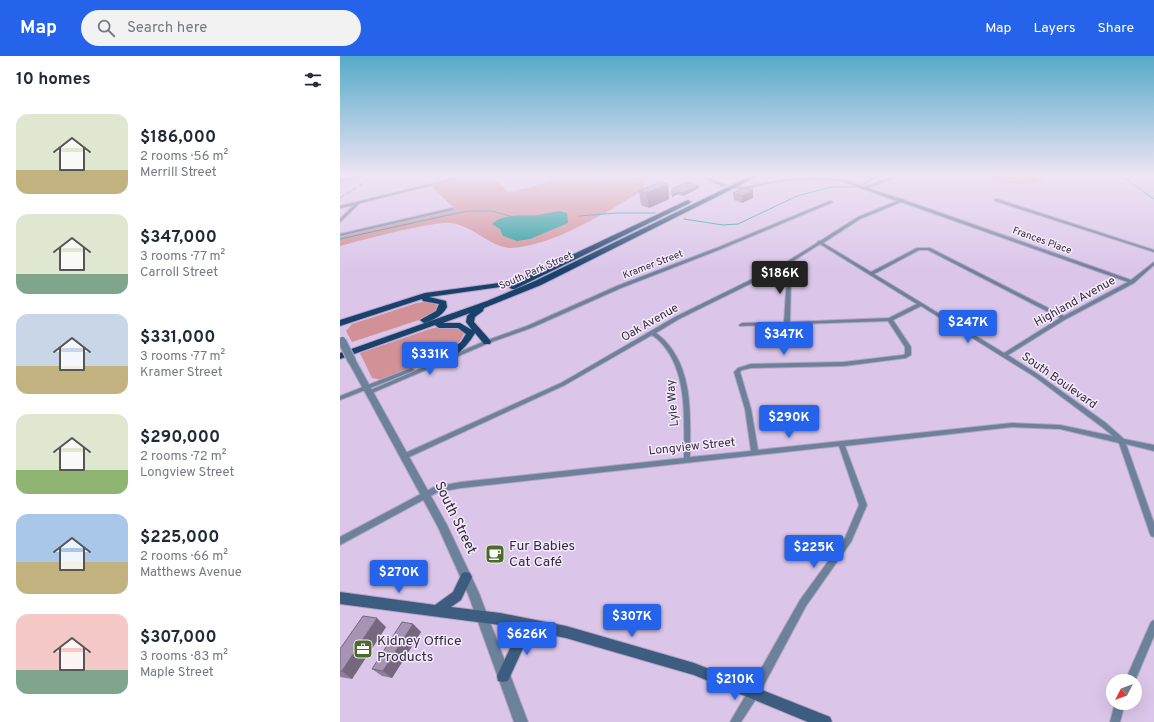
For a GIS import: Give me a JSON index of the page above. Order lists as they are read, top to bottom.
{
  "streets": {
    "main road": ["South Park Street"],
    "street": [
      "Frances Place",
      "Kramer Street",
      "Highland Avenue",
      "Oak Avenue",
      "South Boulevard",
      "Lyle Way",
      "Longview Street",
      "South Street"
    ]
  },
  "crossings": [
    ["Frances Place", "Highland Avenue"],
    ["Kramer Street", "South Street"],
    ["South Park Street", "South Street"],
    ["Highland Avenue", "South Boulevard"],
    ["Oak Avenue", "South Boulevard"],
    ["Oak Avenue", "Lyle Way"],
    ["Oak Avenue", "South Street"],
    ["South Boulevard", "Longview Street"],
    ["Lyle Way", "Longview Street"],
    ["Longview Street", "South Street"]
  ],
  "places": {
    "cafe": ["Fur Babies Cat Café"],
    "office": ["Kidney Office Products"]
  },
  "north": "bottom left",
  "page": {
    "header": "Map",
    "search": "Search here",
    "nav": ["Map", "Layers", "Share"],
    "heading": "10 homes",
    "list": [
      {
        "name": "$186,000",
        "note": "2 rooms · 56 m² · Merrill Street"
      },
      {
        "name": "$347,000",
        "note": "3 rooms · 77 m² · Carroll Street"
      },
      {
        "name": "$331,000",
        "note": "3 rooms · 77 m² · Kramer Street"
      },
      {
        "name": "$290,000",
        "note": "2 rooms · 72 m² · Longview Street"
      },
      {
        "name": "$225,000",
        "note": "2 rooms · 66 m² · Matthews Avenue"
      },
      {
        "name": "$307,000",
        "note": "3 rooms · 83 m² · Maple Street"
      }
    ],
    "price": [
      "$186K",
      "$247K",
      "$347K",
      "$331K",
      "$290K",
      "$225K",
      "$270K",
      "$307K",
      "$626K",
      "$210K"
    ]
  }
}
